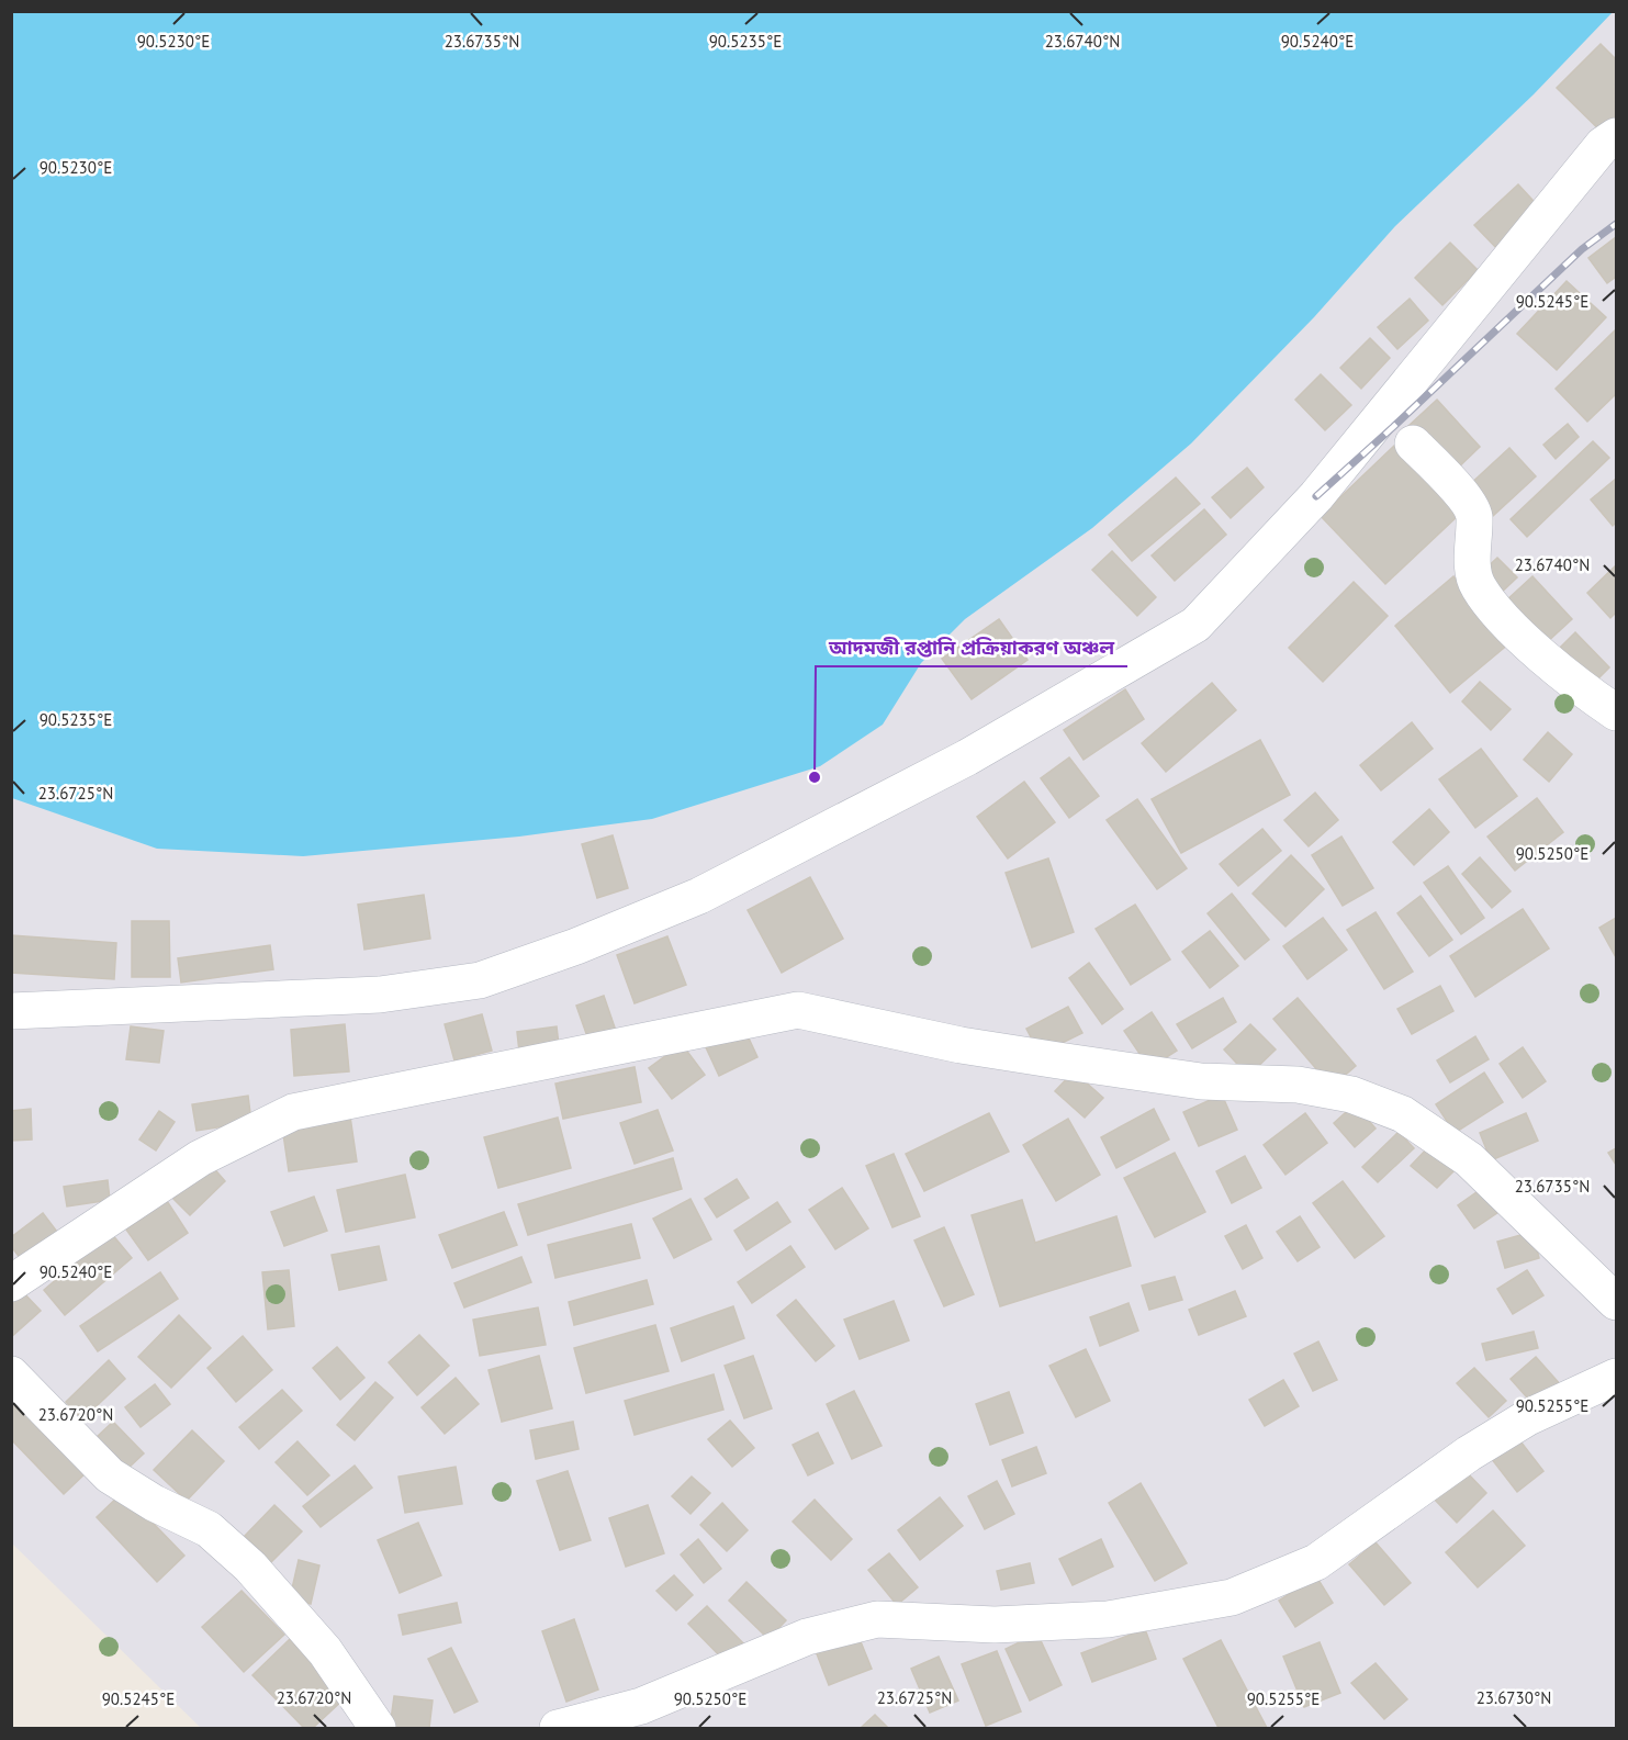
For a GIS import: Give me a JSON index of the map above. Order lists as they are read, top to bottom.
{
  "places": ["আদমজী রপ্তানি প্রক্রিয়াকরণ অঞ্চল"],
  "coordinates": [
    "90.5230°E",
    "90.5235°E",
    "90.5240°E",
    "23.6735°N",
    "23.6740°N",
    "90.5245°E",
    "23.6725°N",
    "90.5250°E",
    "90.5255°E",
    "23.6720°N",
    "23.6730°N"
  ]
}
